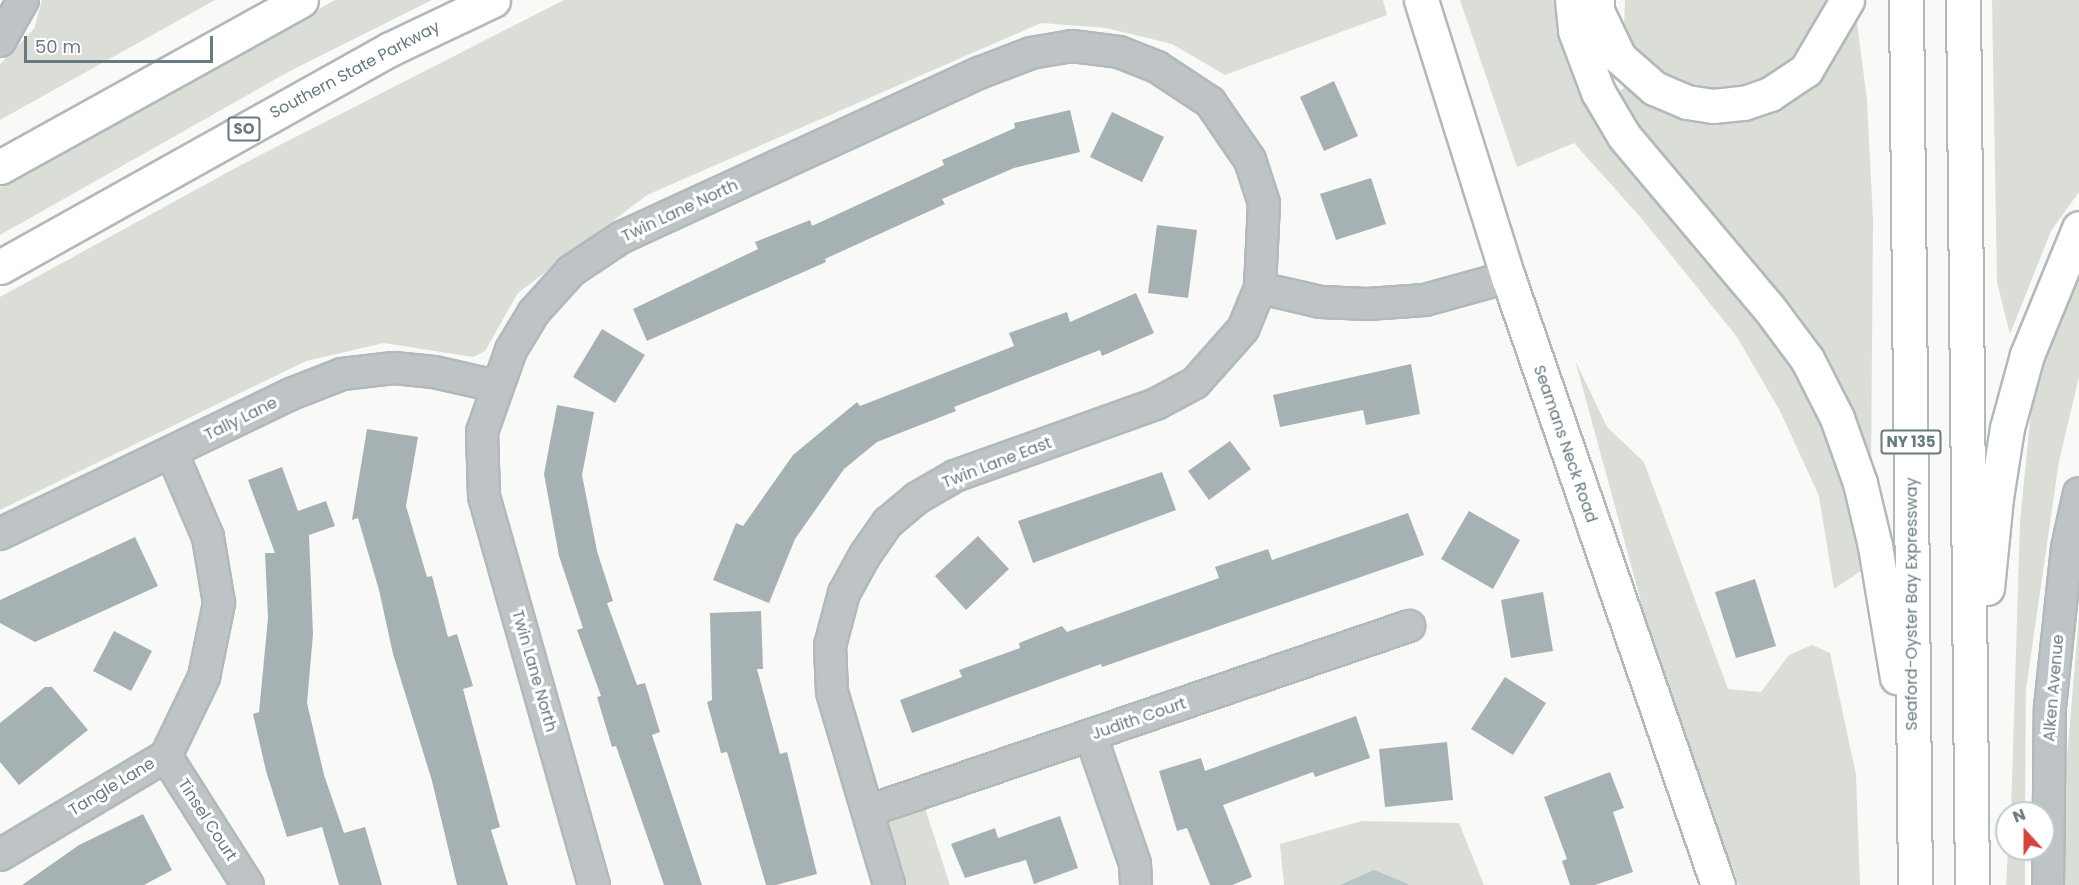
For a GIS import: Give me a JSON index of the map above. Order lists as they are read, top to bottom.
{
  "streets": {
    "main road": [
      "Southern State Parkway",
      "SO",
      "NY 135",
      "Seamans Neck Road",
      "Seaford-Oyster Bay Expressway"
    ],
    "street": [
      "Twin Lane North",
      "Tally Lane",
      "Twin Lane East",
      "Alken Avenue",
      "Judith Court",
      "Tangle Lane",
      "Tinsel Court"
    ]
  },
  "crossings": [
    ["Twin Lane North", "Tally Lane"],
    ["Twin Lane North", "Twin Lane East"],
    ["Tally Lane", "Tangle Lane"],
    ["Twin Lane East", "Judith Court"],
    ["Tangle Lane", "Tinsel Court"]
  ],
  "scale_bar": "50 m",
  "north": "top"
}
